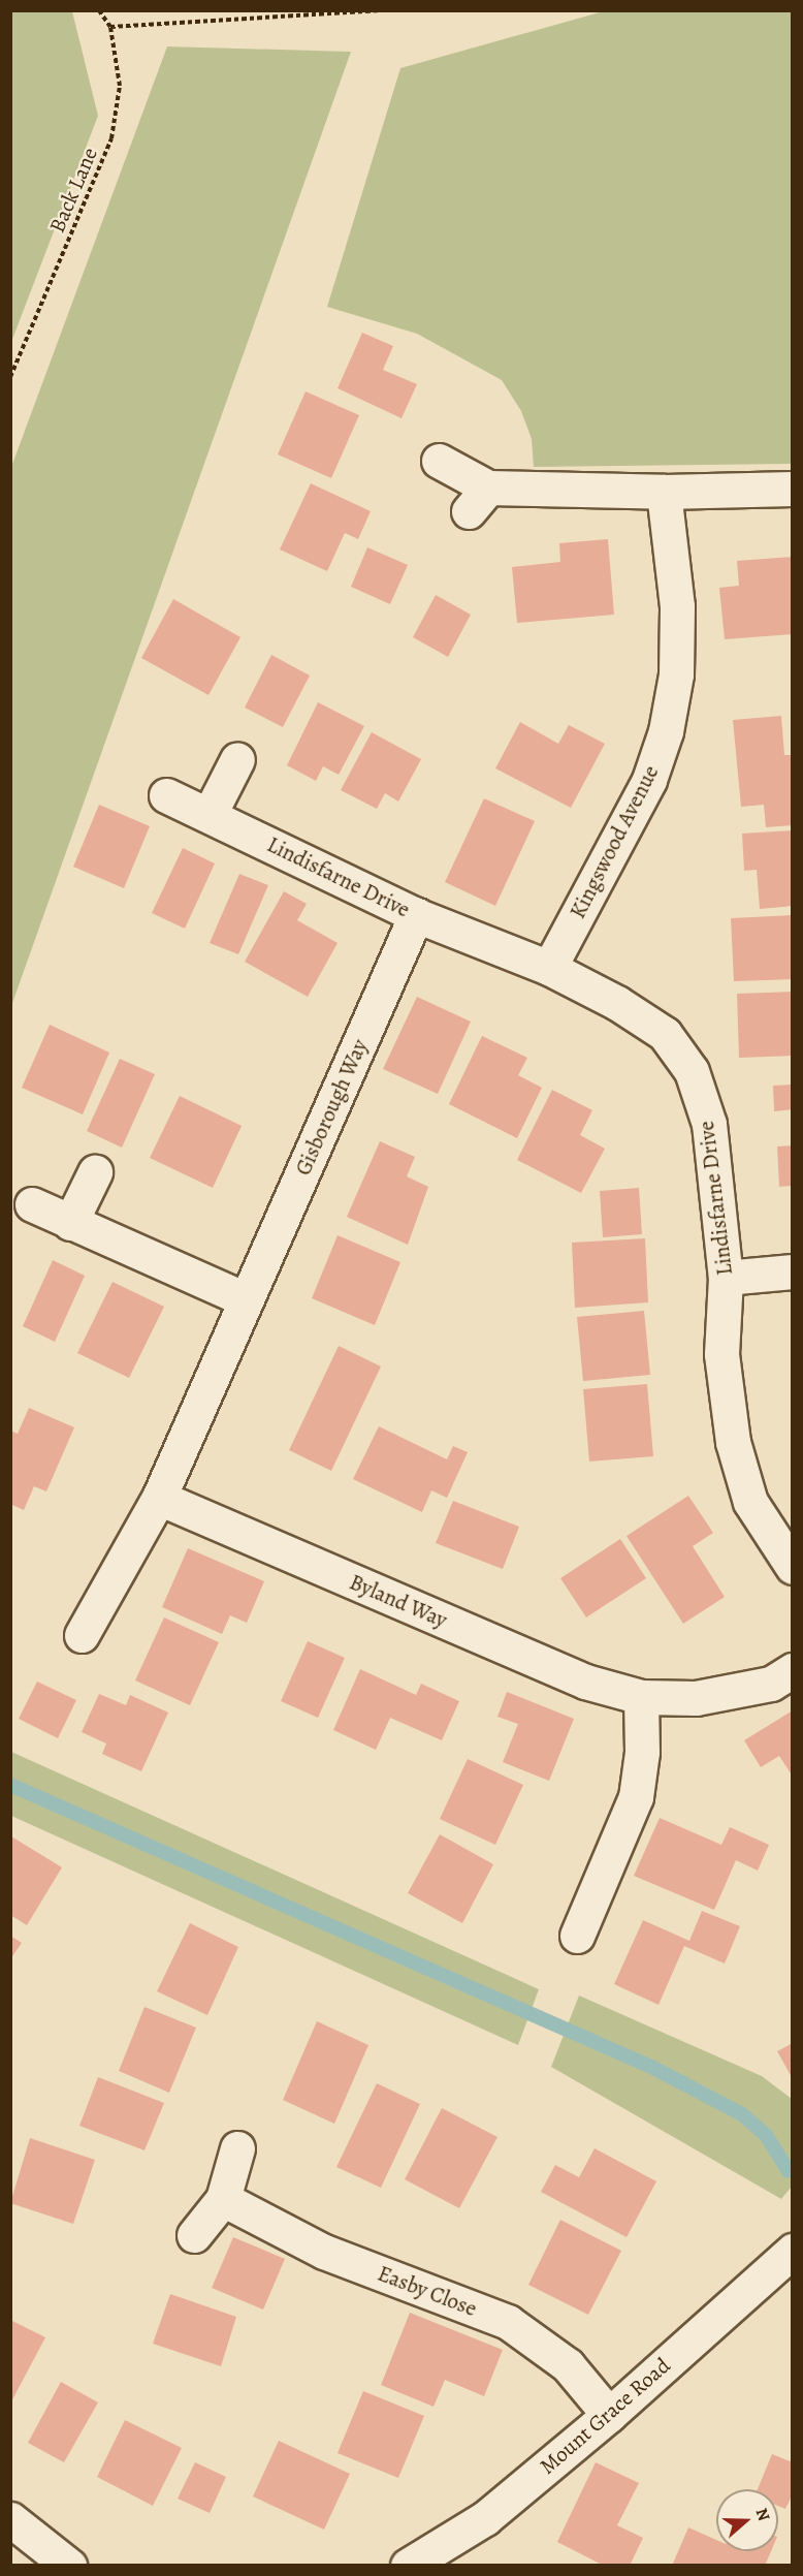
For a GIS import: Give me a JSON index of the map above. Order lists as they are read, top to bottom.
{
  "streets": {
    "street": [
      "Kingswood Avenue",
      "Lindisfarne Drive",
      "Gisborough Way",
      "Byland Way",
      "Easby Close",
      "Mount Grace Road"
    ],
    "path": ["Back Lane"]
  },
  "crossings": [
    ["Kingswood Avenue", "Lindisfarne Drive"],
    ["Lindisfarne Drive", "Gisborough Way"],
    ["Gisborough Way", "Byland Way"],
    ["Easby Close", "Mount Grace Road"]
  ],
  "north": "right"
}
